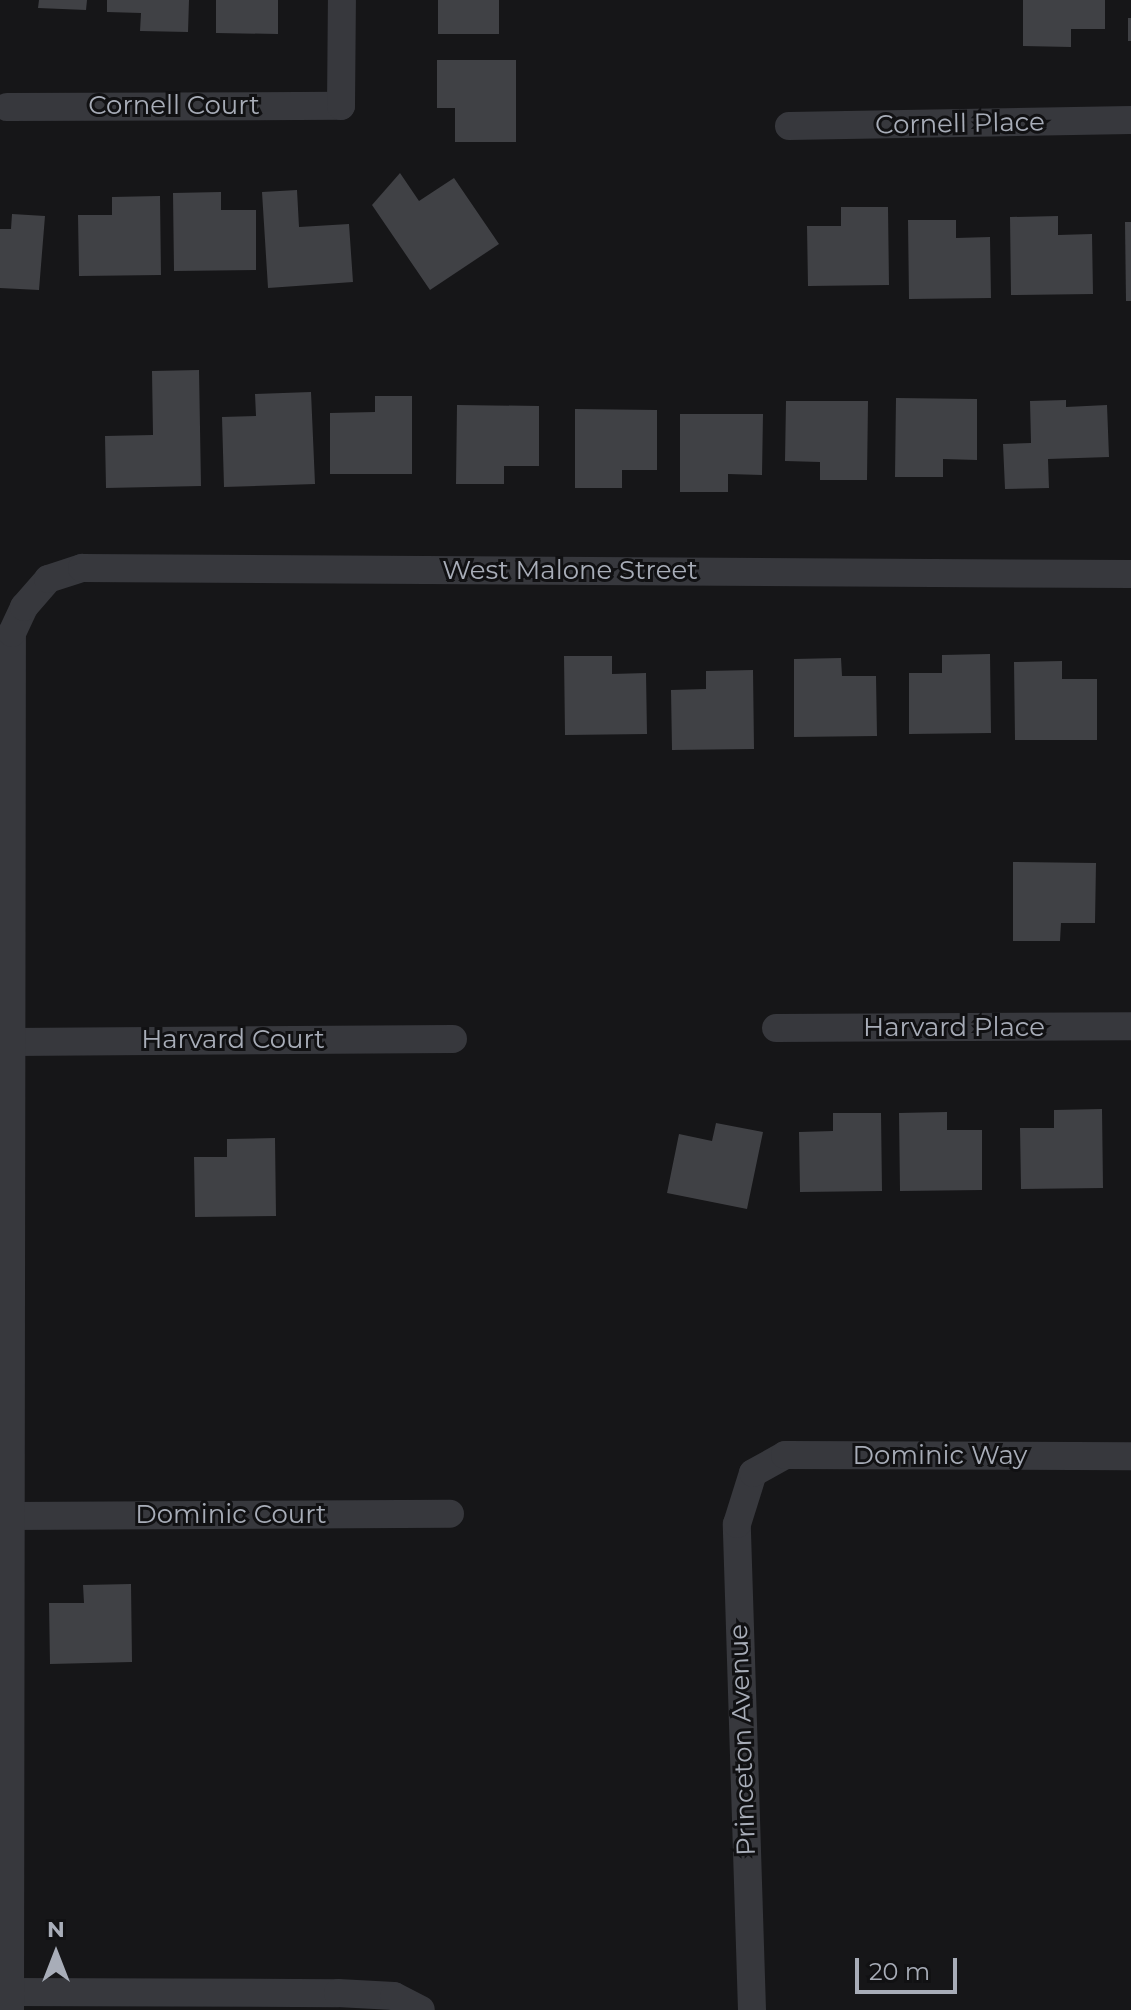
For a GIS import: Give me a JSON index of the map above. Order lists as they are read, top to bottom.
{
  "streets": {
    "street": [
      "Cornell Court",
      "Cornell Place",
      "West Malone Street",
      "Harvard Place",
      "Harvard Court",
      "Dominic Way",
      "Dominic Court",
      "Princeton Avenue"
    ]
  },
  "crossings": [
    ["West Malone Street", "Harvard Court"],
    ["Dominic Way", "Princeton Avenue"]
  ],
  "scale_bar": "20 m",
  "north": "top"
}
